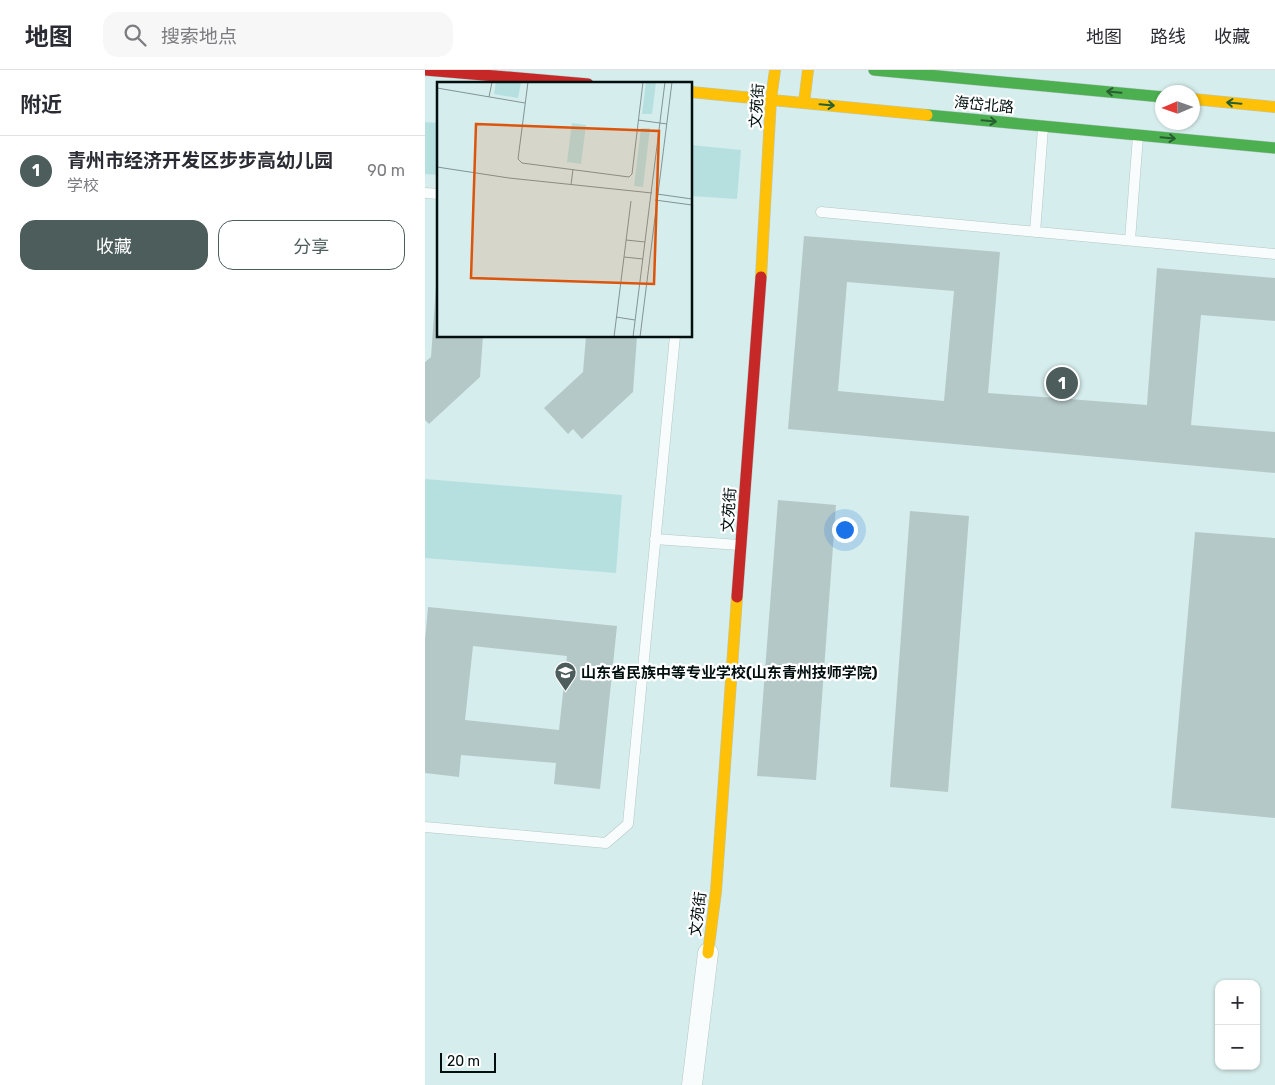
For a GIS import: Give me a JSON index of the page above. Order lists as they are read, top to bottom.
{
  "streets": {
    "main road": ["海岱北路", "文苑街"]
  },
  "crossings": [
    ["海岱北路", "文苑街"]
  ],
  "places": {
    "school or university": ["山东省民族中等专业学校(山东青州技师学院)"]
  },
  "scale_bar": "20 m",
  "north": "left",
  "page": {
    "header": "地图",
    "search": "搜索地点",
    "nav": ["地图", "路线", "收藏"],
    "heading": "附近",
    "list": [
      {
        "mark": "1",
        "name": "青州市经济开发区步步高幼儿园",
        "note": "学校",
        "value": "90 m"
      }
    ],
    "buttons": ["收藏", "分享"],
    "pins": "1",
    "map_buttons": ["+", "−"],
    "scale": "20 m"
  }
}
